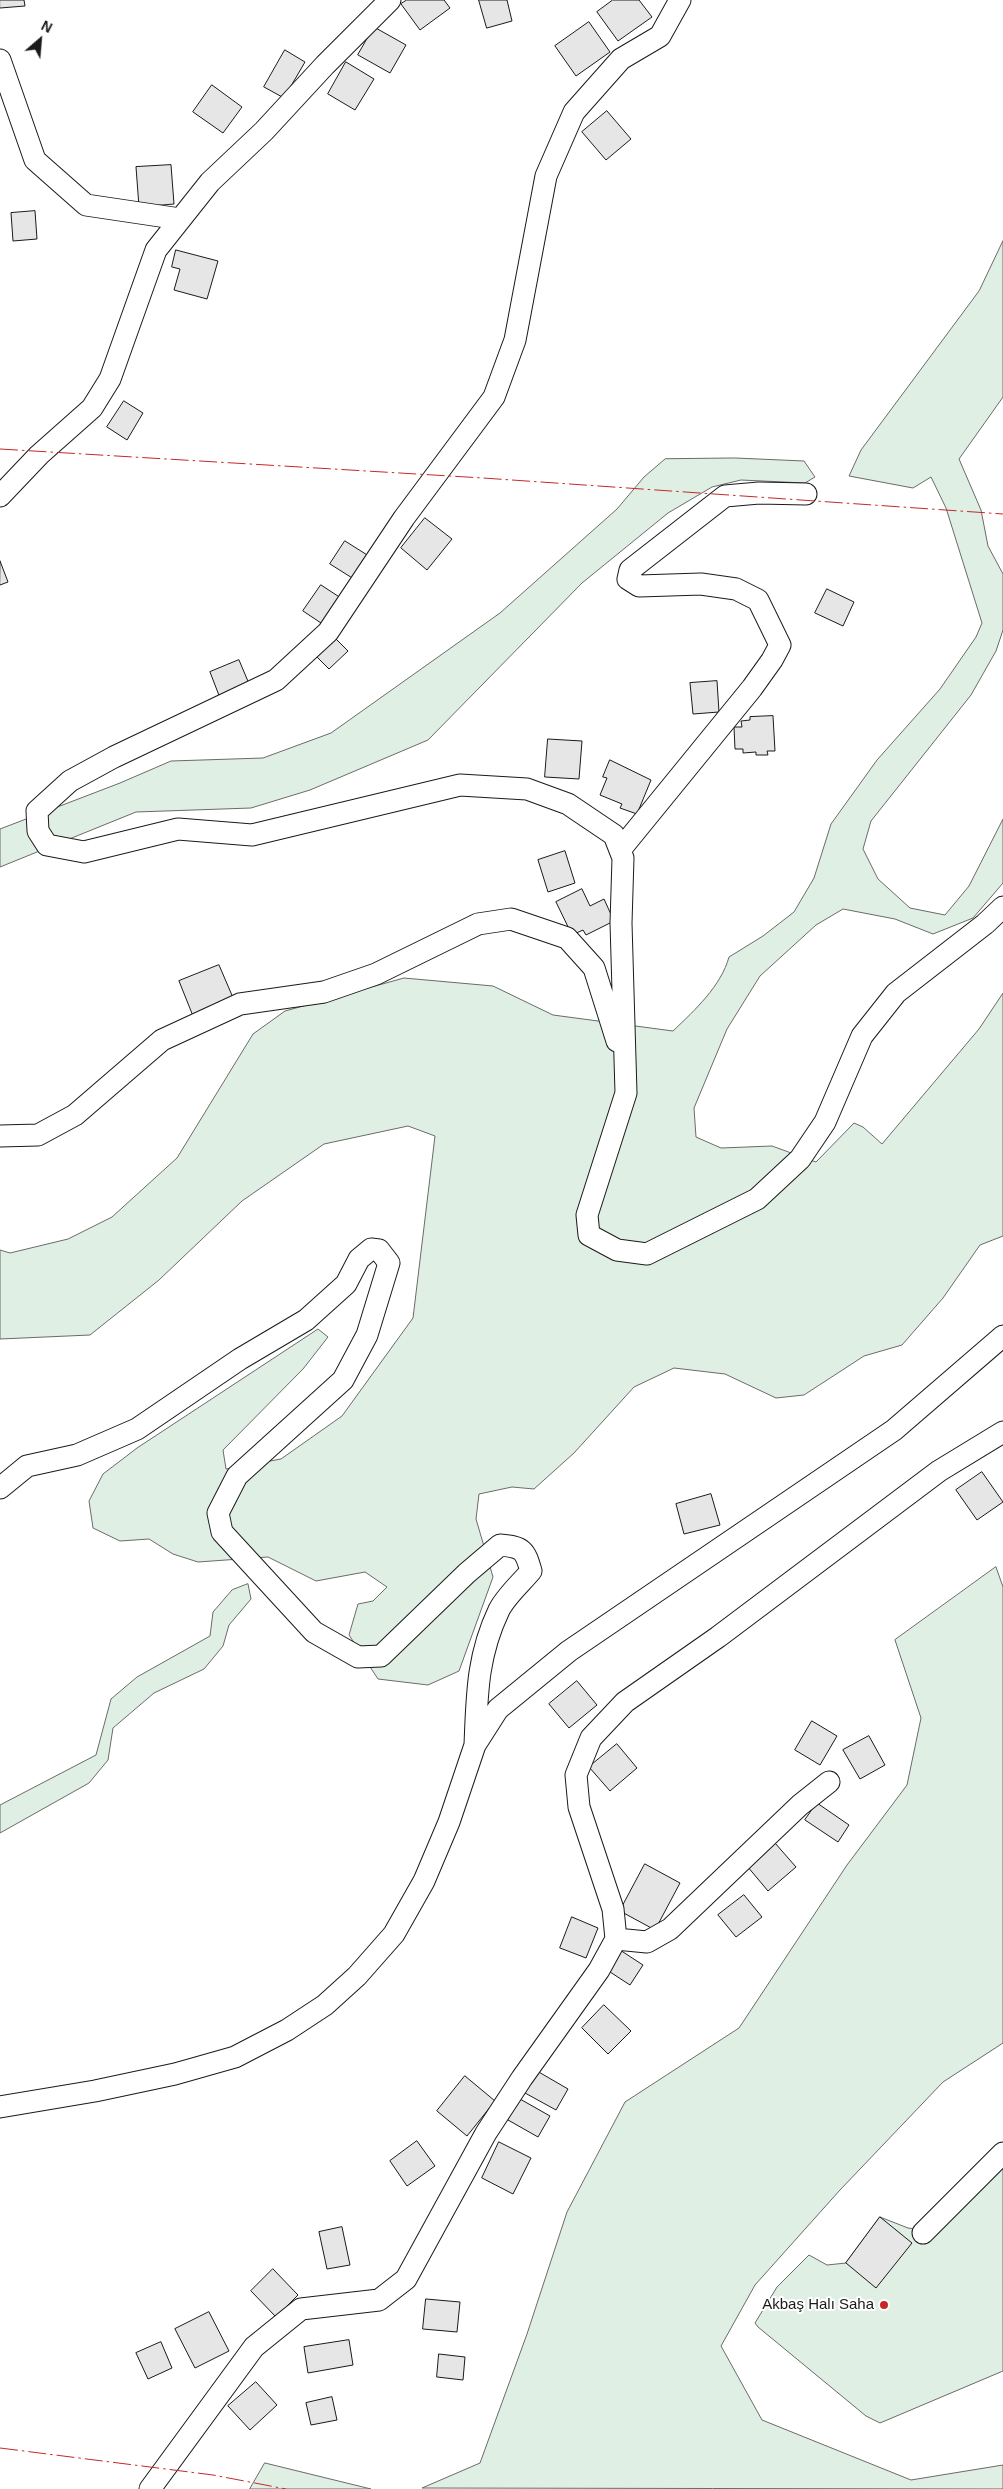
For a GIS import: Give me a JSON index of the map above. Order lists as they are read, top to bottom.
{
  "places": ["Akbaş Halı Saha"],
  "north": "top right"
}
